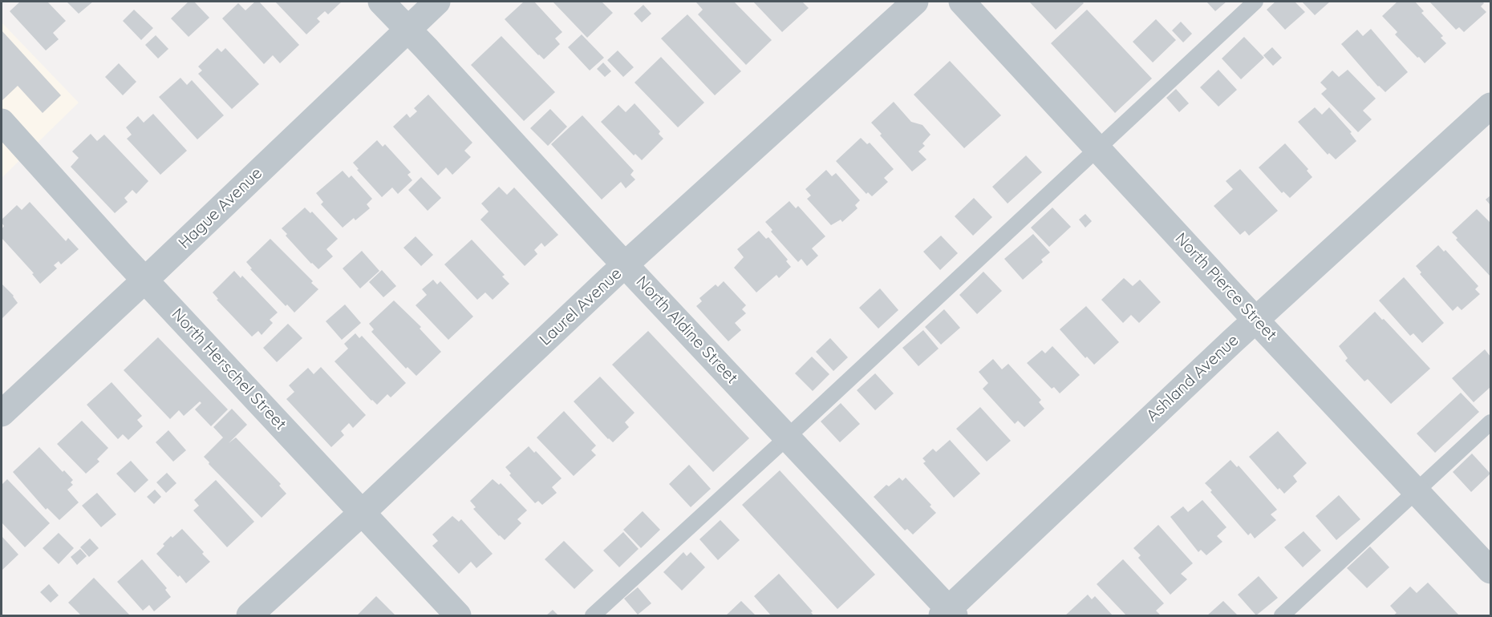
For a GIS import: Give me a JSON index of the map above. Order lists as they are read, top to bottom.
{
  "streets": {
    "street": [
      "Hague Avenue",
      "North Pierce Street",
      "Laurel Avenue",
      "North Aldine Street",
      "North Herschel Street",
      "Ashland Avenue"
    ]
  },
  "crossings": [
    ["Hague Avenue", "North Aldine Street"],
    ["Hague Avenue", "North Herschel Street"],
    ["North Pierce Street", "Ashland Avenue"],
    ["Laurel Avenue", "North Aldine Street"],
    ["Laurel Avenue", "North Herschel Street"],
    ["North Aldine Street", "Ashland Avenue"]
  ]
}
